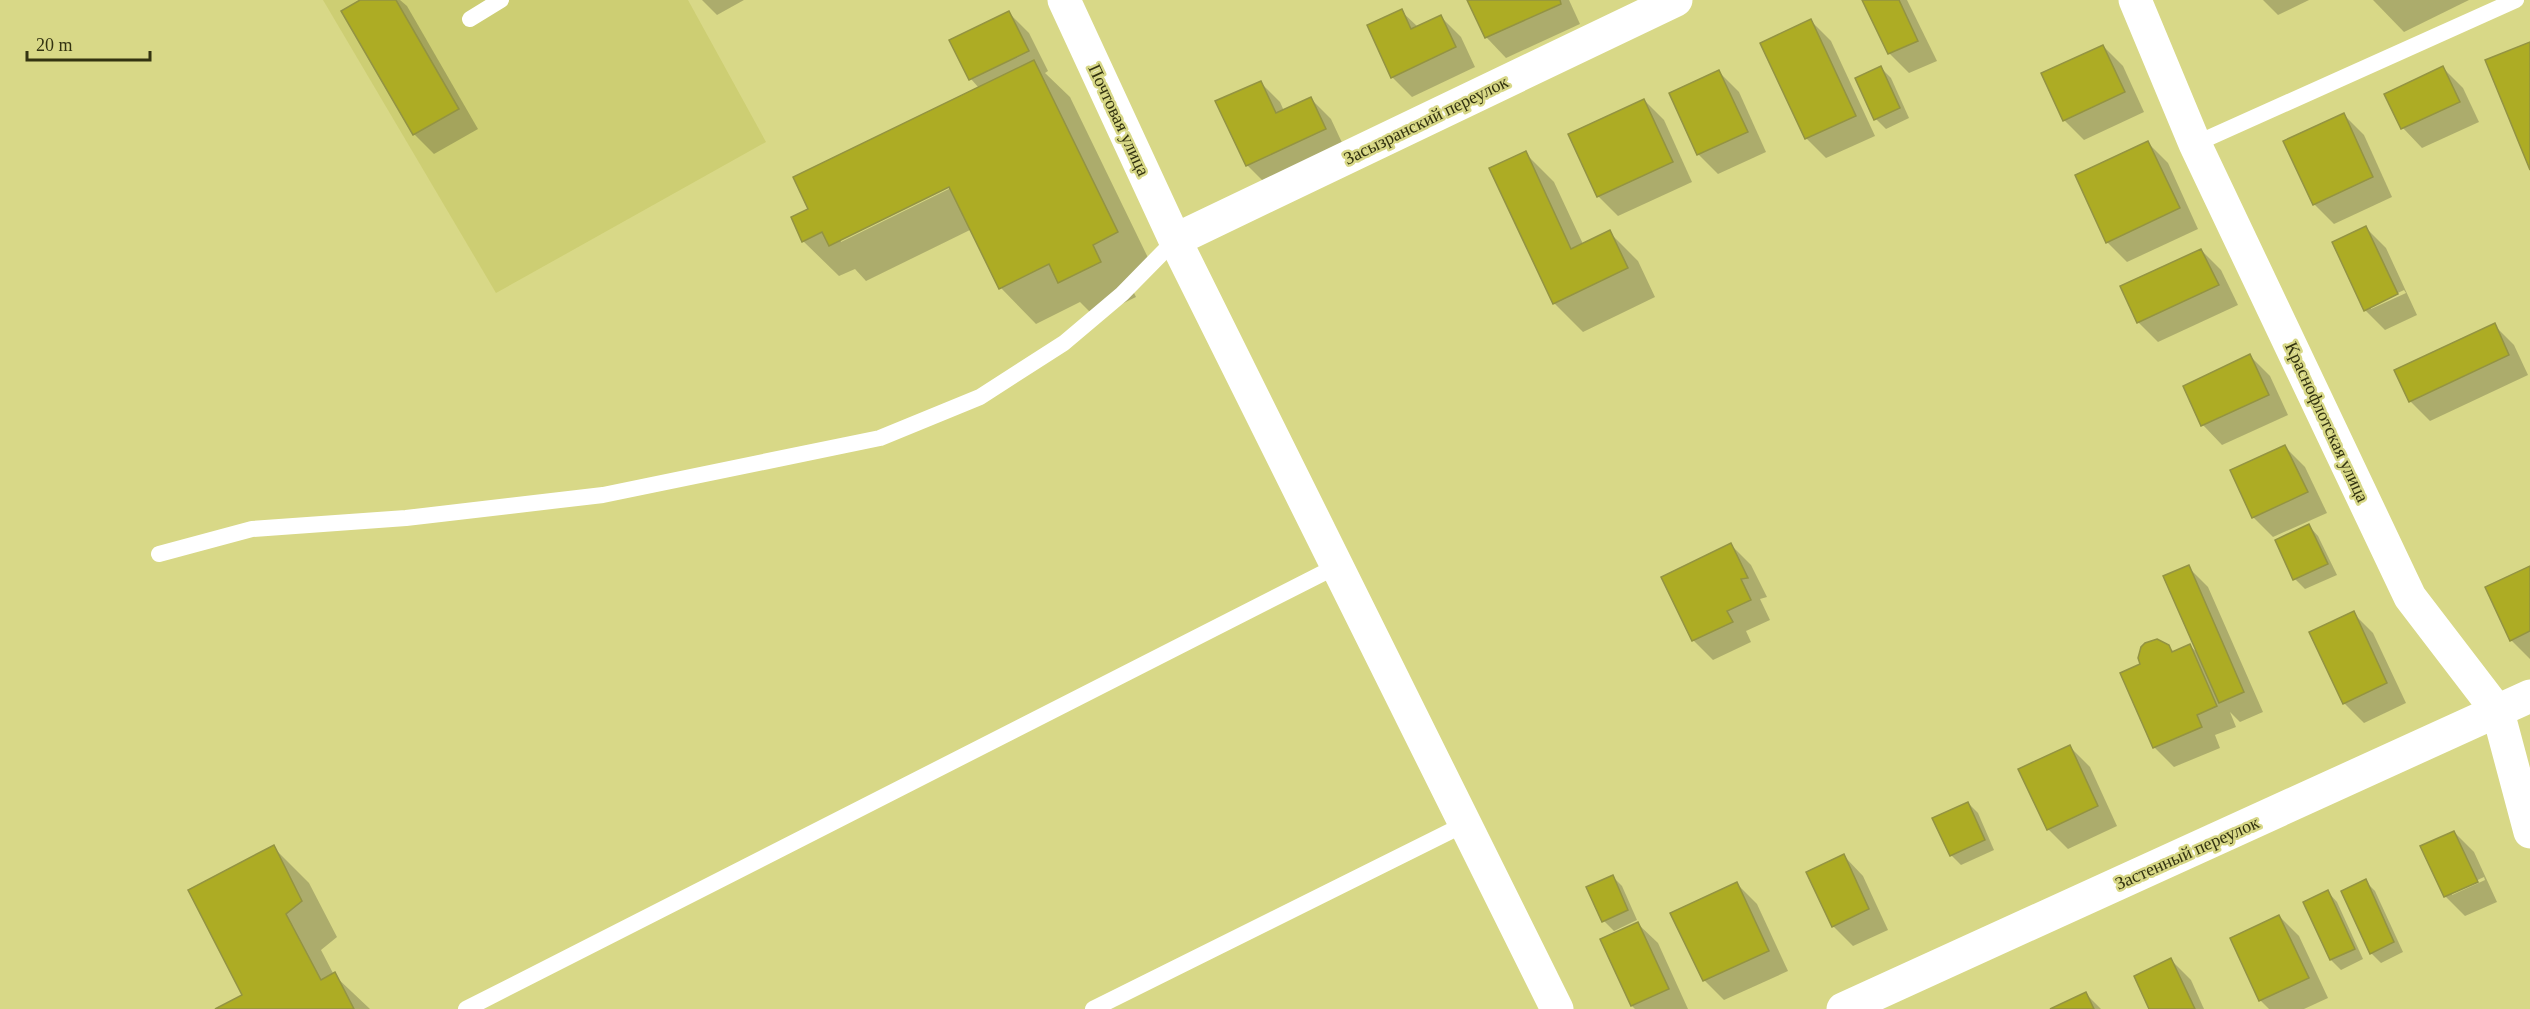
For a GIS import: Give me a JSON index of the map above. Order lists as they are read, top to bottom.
{
  "streets": {
    "street": [
      "Почтовая улица",
      "Засызранский переулок",
      "Краснофлотская улица",
      "Застенный переулок"
    ]
  },
  "crossings": [
    ["Почтовая улица", "Засызранский переулок"],
    ["Краснофлотская улица", "Застенный переулок"]
  ],
  "scale_bar": "20 m"
}
